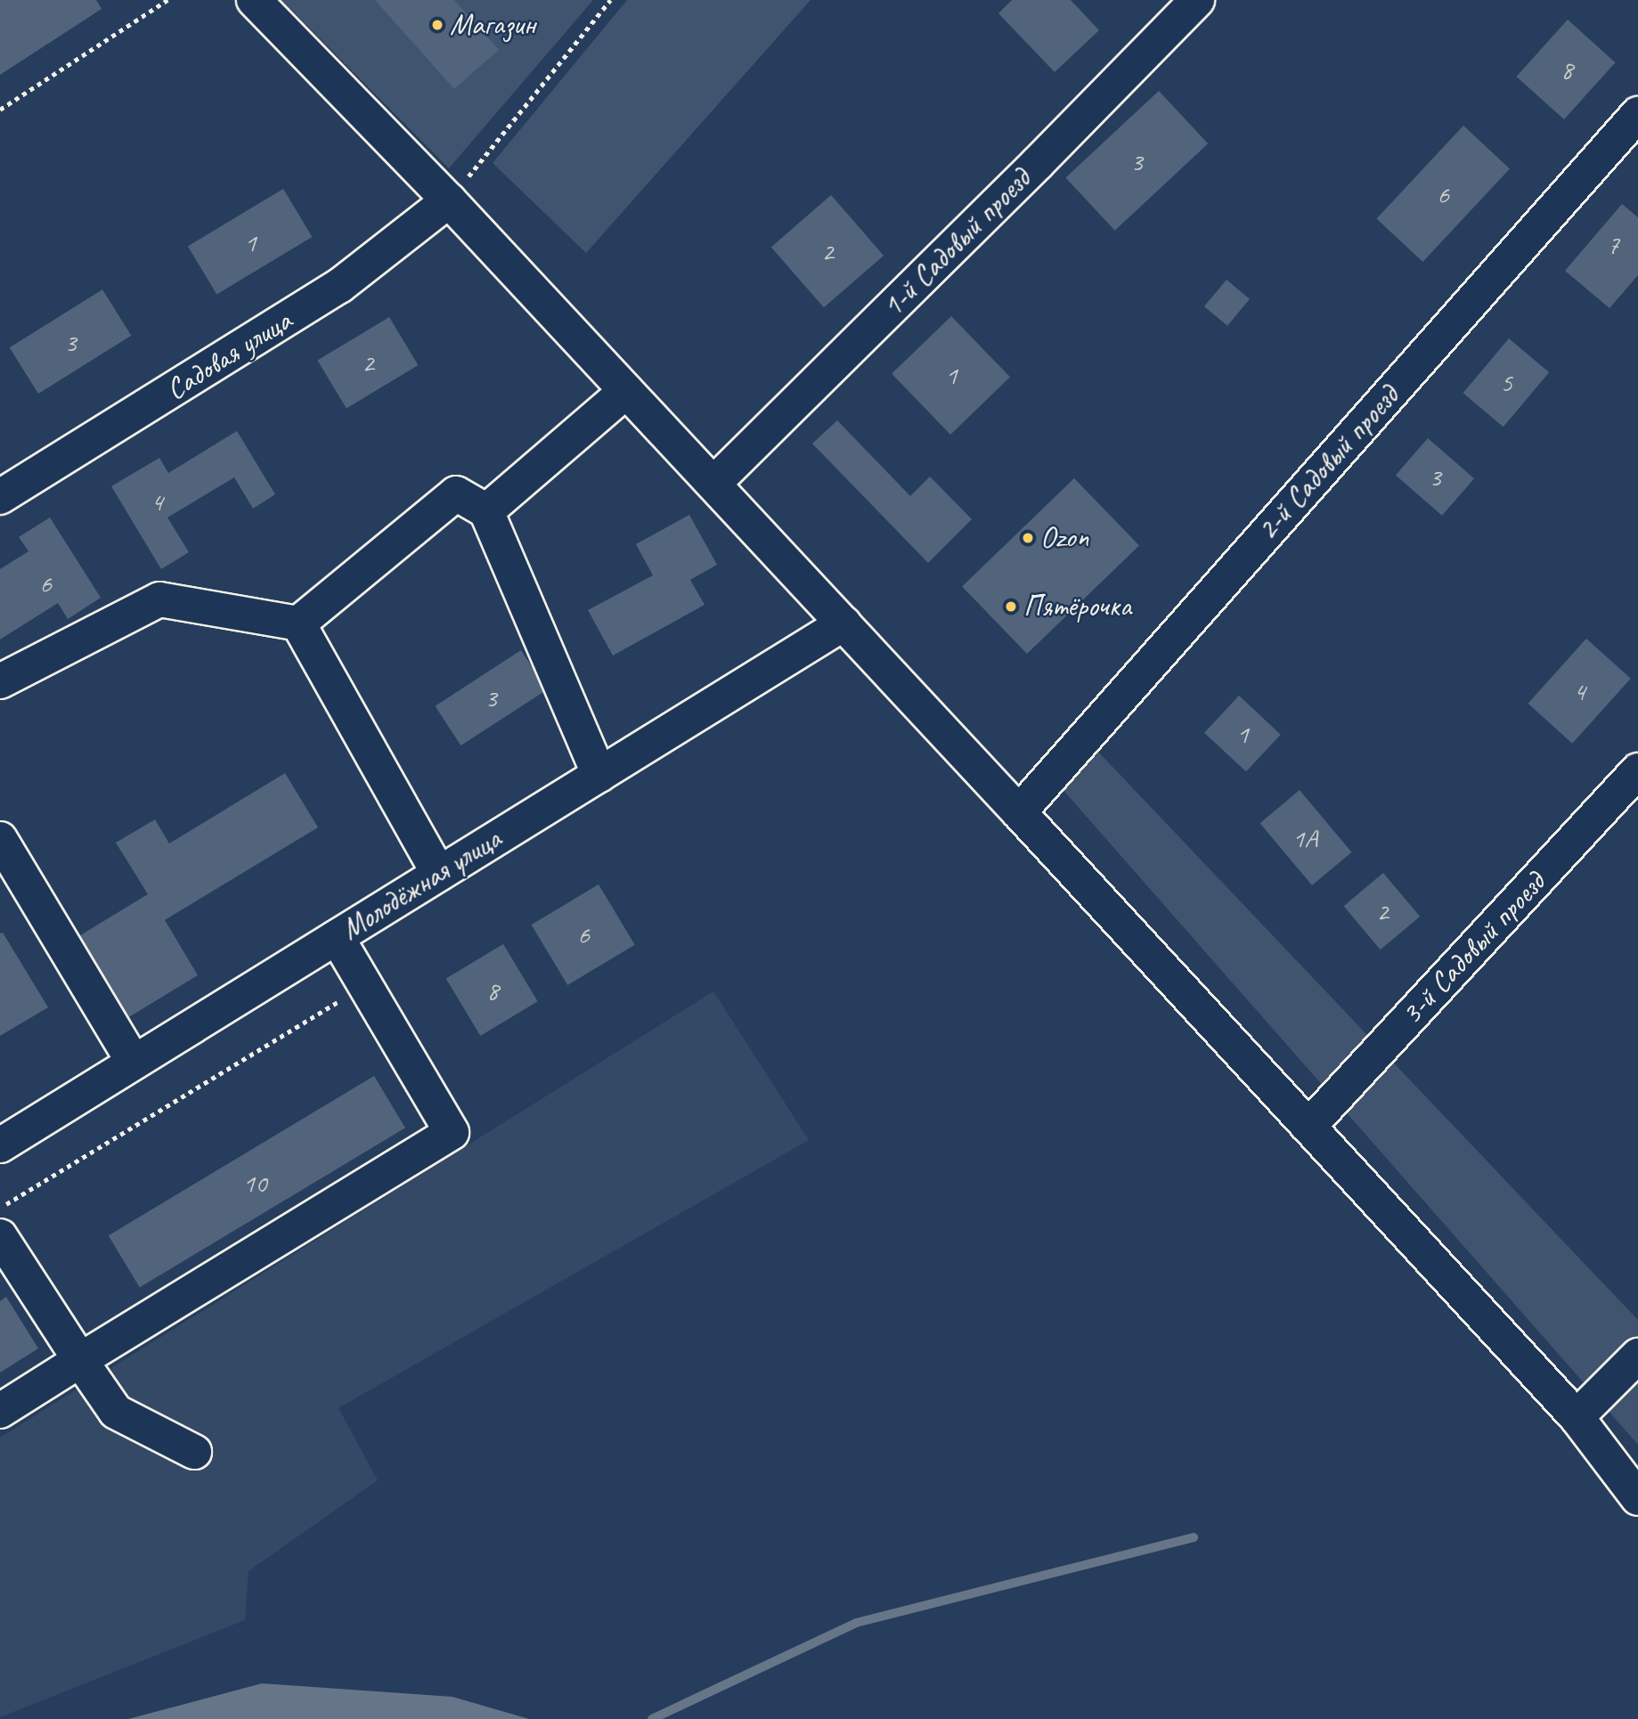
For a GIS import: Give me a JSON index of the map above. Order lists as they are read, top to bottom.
{
  "streets": {
    "street": [
      "1-й Садовый проезд",
      "Садовая улица",
      "2-й Садовый проезд",
      "Молодёжная улица",
      "3-й Садовый проезд"
    ]
  },
  "places": ["Магазин", "Ozon", "Пятёрочка"],
  "house_numbers": [
    "8",
    "3",
    "6",
    "1",
    "7",
    "2",
    "3",
    "2",
    "1",
    "5",
    "3",
    "4",
    "6",
    "4",
    "3",
    "1",
    "1А",
    "2",
    "6",
    "8",
    "10"
  ]
}
